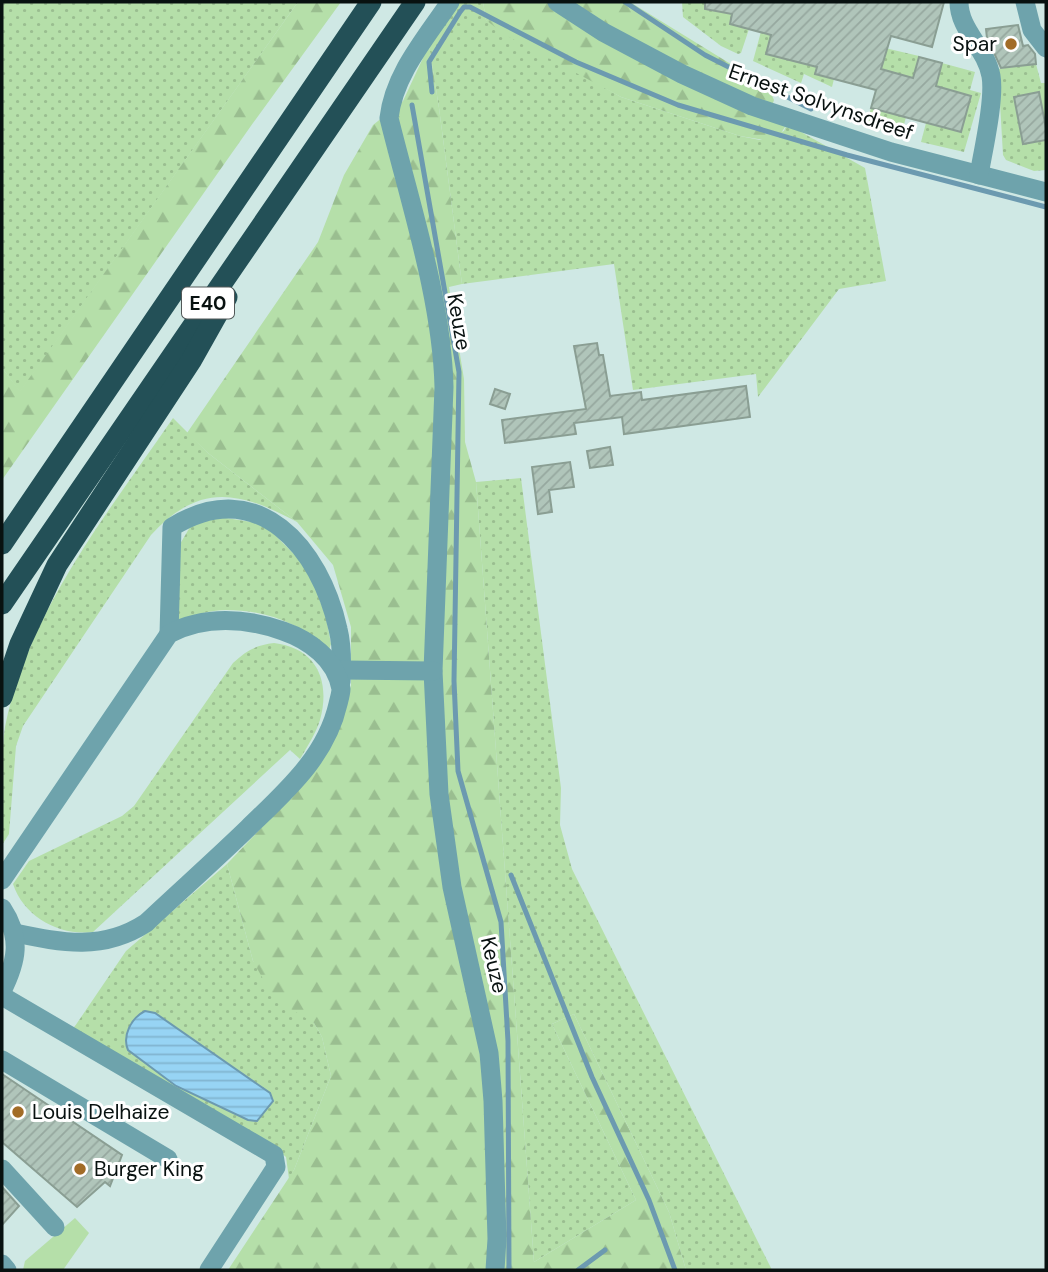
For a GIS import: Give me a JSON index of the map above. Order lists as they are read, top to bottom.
{
  "streets": {
    "highway": ["E40"],
    "street": ["Ernest Solvynsdreef", "Keuze"]
  },
  "places": ["Spar", "Louis Delhaize", "Burger King"]
}
